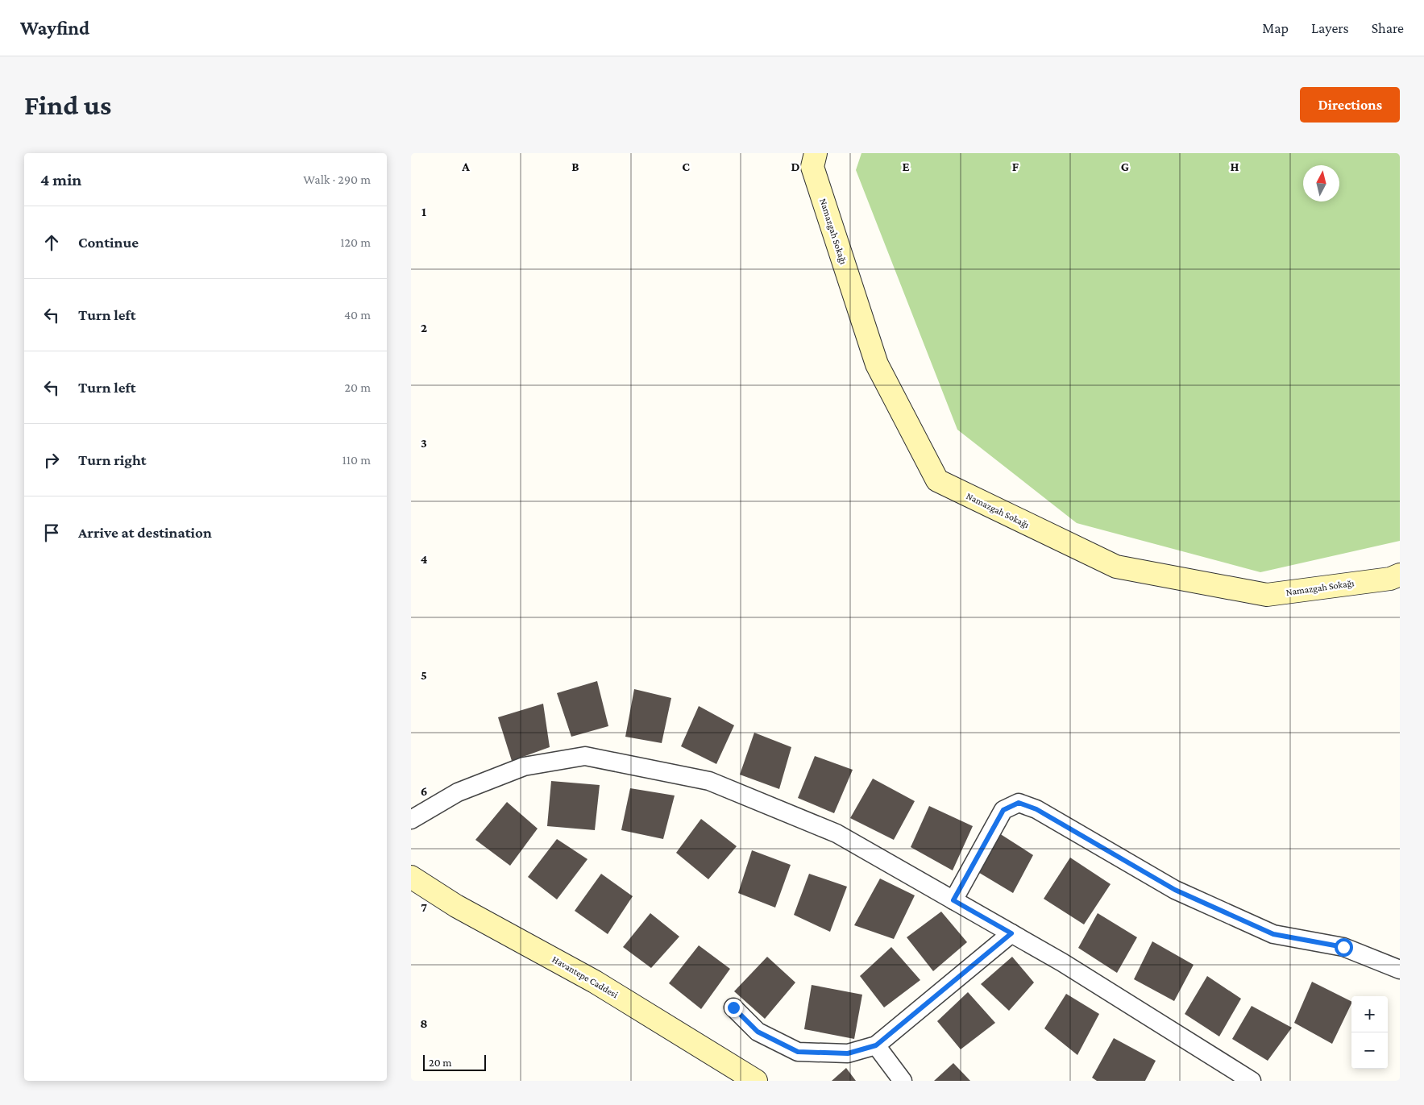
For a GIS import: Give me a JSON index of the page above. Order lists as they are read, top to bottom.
{
  "streets": {
    "street": ["Namazgah Sokağı", "Havantepe Caddesi"]
  },
  "scale_bar": "20 m",
  "north": "top",
  "page": {
    "header": "Wayfind",
    "nav": ["Map", "Layers", "Share"],
    "buttons": "Directions",
    "title": "Find us",
    "heading": ["4 min", "Walk · 290 m"],
    "list": [
      ["Continue", "120 m"],
      ["Turn left", "40 m"],
      ["Turn left", "20 m"],
      ["Turn right", "110 m"],
      "Arrive at destination"
    ],
    "map_buttons": ["+", "−"],
    "scale": "20 m"
  },
  "grid": {
    "columns": [
      "A",
      "B",
      "C",
      "D",
      "E",
      "F",
      "G",
      "H"
    ],
    "rows": [
      "1",
      "2",
      "3",
      "4",
      "5",
      "6",
      "7",
      "8"
    ]
  }
}
